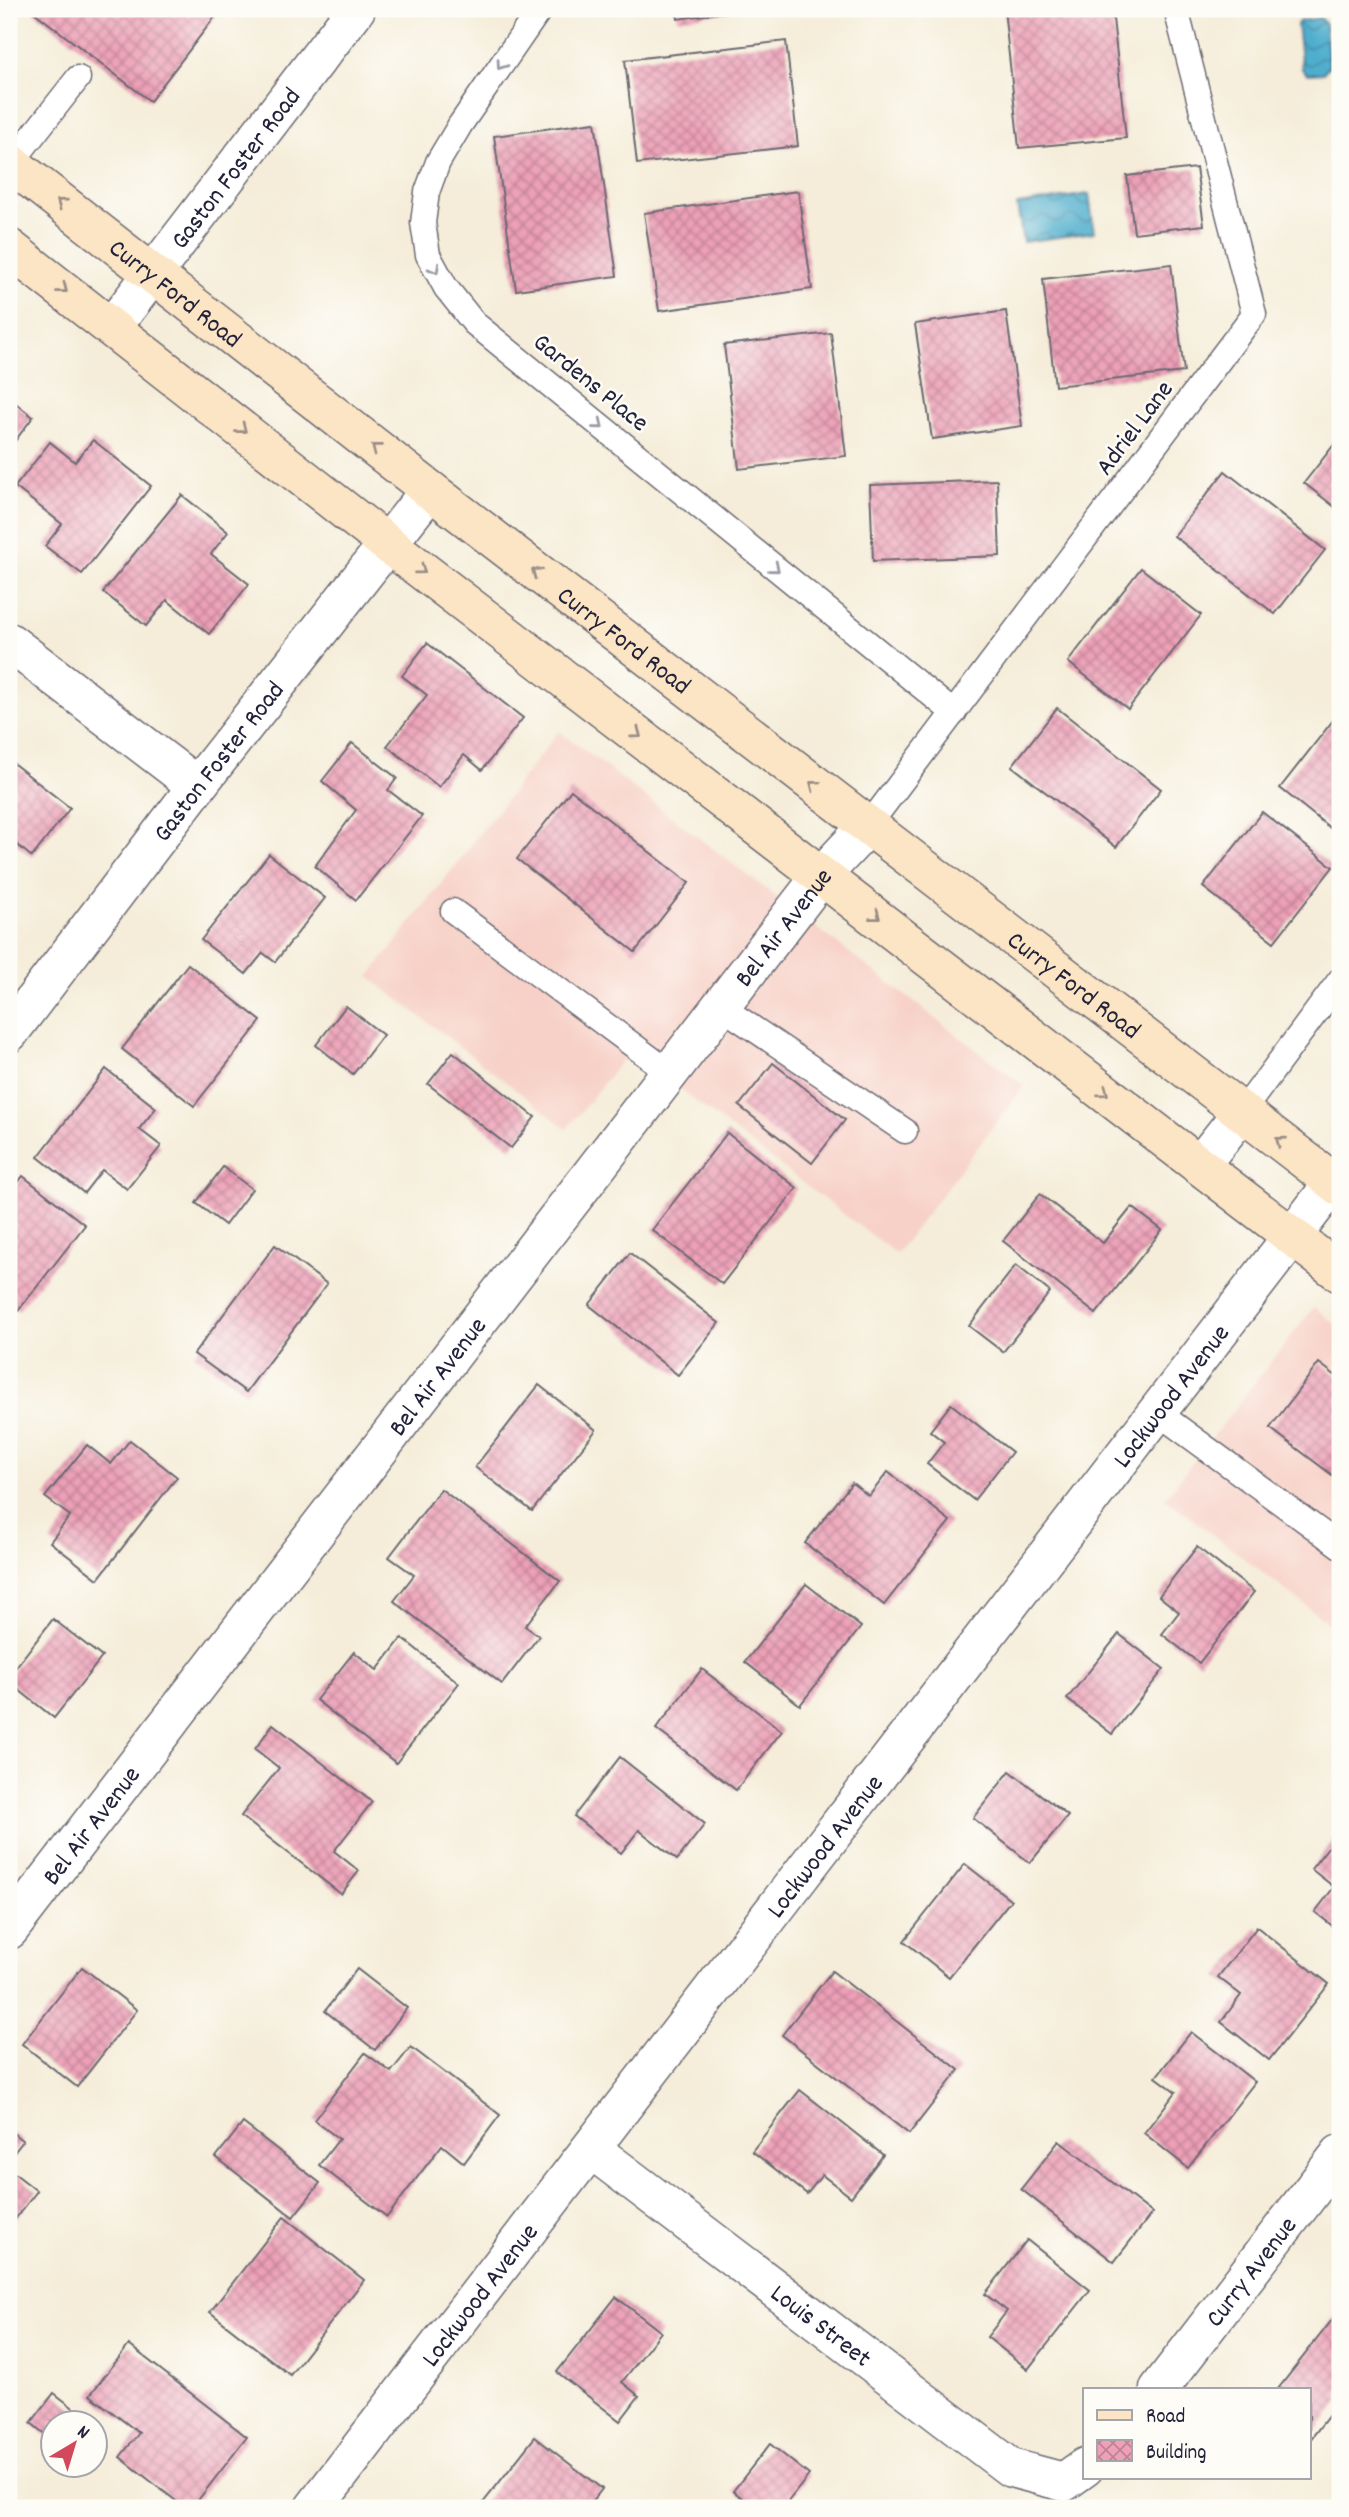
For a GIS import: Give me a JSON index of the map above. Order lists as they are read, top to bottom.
{
  "streets": {
    "main road": ["Curry Ford Road"],
    "street": [
      "Gaston Foster Road",
      "Bel Air Avenue",
      "Lockwood Avenue",
      "Curry Avenue",
      "Louis Street"
    ],
    "lane": ["Gardens Place", "Adriel Lane"]
  },
  "crossings": [
    ["Gaston Foster Road", "Curry Ford Road"],
    ["Curry Ford Road", "Adriel Lane"],
    ["Curry Ford Road", "Bel Air Avenue"],
    ["Curry Ford Road", "Lockwood Avenue"],
    ["Gardens Place", "Adriel Lane"],
    ["Adriel Lane", "Bel Air Avenue"],
    ["Lockwood Avenue", "Louis Street"]
  ],
  "one_way": ["Gardens Place"],
  "legend": ["Road", "Building"],
  "north": "top right"
}
